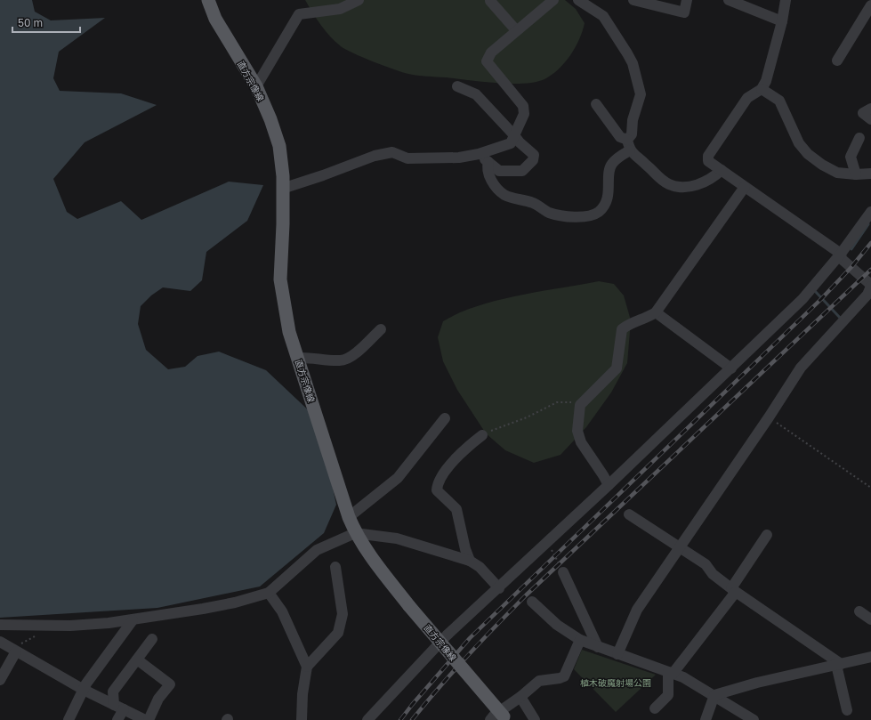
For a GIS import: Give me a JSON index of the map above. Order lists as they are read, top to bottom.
{
  "streets": {
    "main road": ["直方宗像線"]
  },
  "parks": ["植木破魔射場公園"],
  "scale_bar": "50 m"
}
